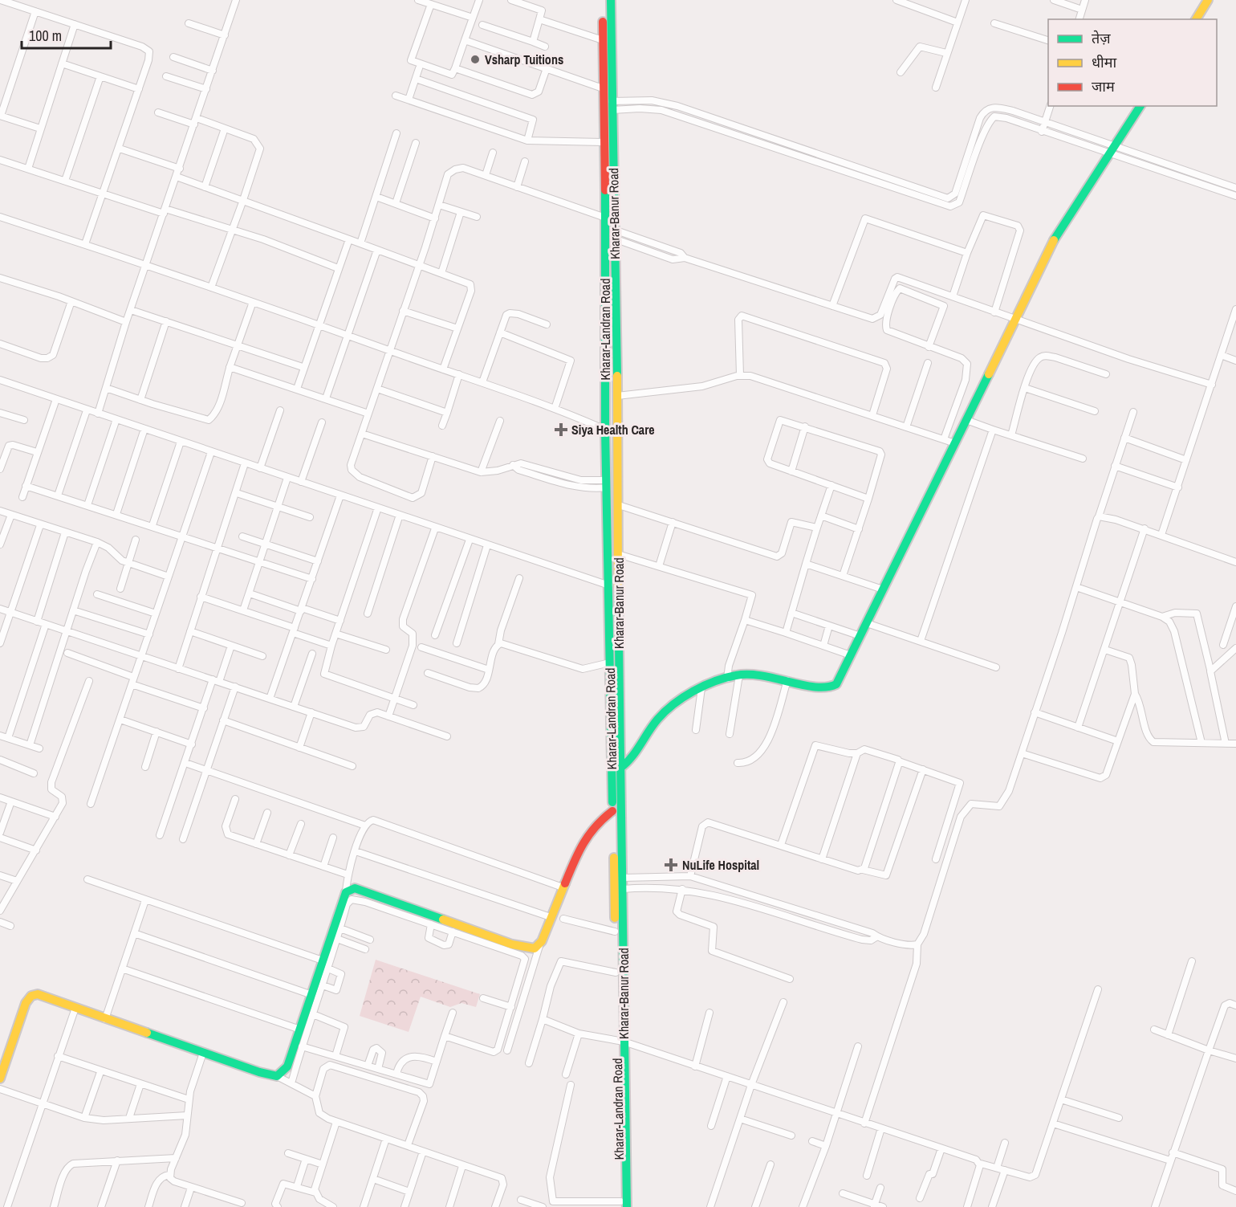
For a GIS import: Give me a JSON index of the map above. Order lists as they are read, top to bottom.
{
  "streets": {
    "main road": ["Kharar-Banur Road", "Kharar-Landran Road"]
  },
  "crossings": [
    ["Kharar-Banur Road", "Kharar-Landran Road"]
  ],
  "places": {
    "other": ["Vsharp Tuitions"],
    "health": ["Siya Health Care", "NuLife Hospital"]
  },
  "legend": ["तेज़", "धीमा", "जाम"],
  "scale_bar": "100 m"
}
